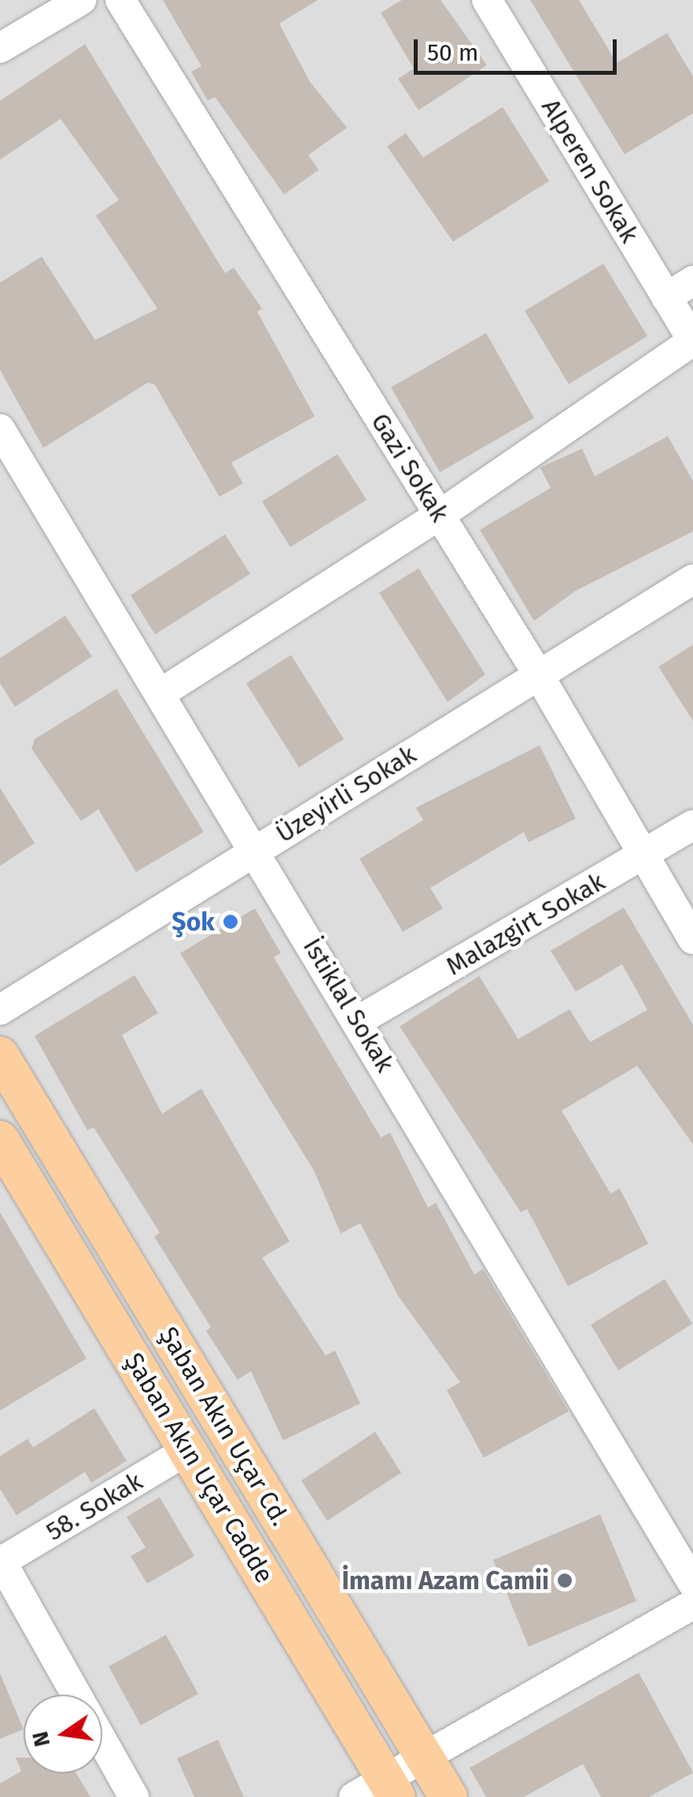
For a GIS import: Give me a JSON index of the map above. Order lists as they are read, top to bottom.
{
  "streets": {
    "main road": ["Şaban Akın Uçar Cd.", "Şaban Akın Uçar Cadde"],
    "street": [
      "Alperen Sokak",
      "Gazi Sokak",
      "Üzeyirli Sokak",
      "Malazgirt Sokak",
      "İstiklal Sokak",
      "58. Sokak"
    ]
  },
  "crossings": [
    ["Gazi Sokak", "Üzeyirli Sokak"],
    ["Gazi Sokak", "Malazgirt Sokak"],
    ["Üzeyirli Sokak", "İstiklal Sokak"],
    ["Malazgirt Sokak", "İstiklal Sokak"],
    ["Şaban Akın Uçar Cadde", "58. Sokak"]
  ],
  "places": ["Şok", "İmamı Azam Camii"],
  "scale_bar": "50 m",
  "north": "left"
}
